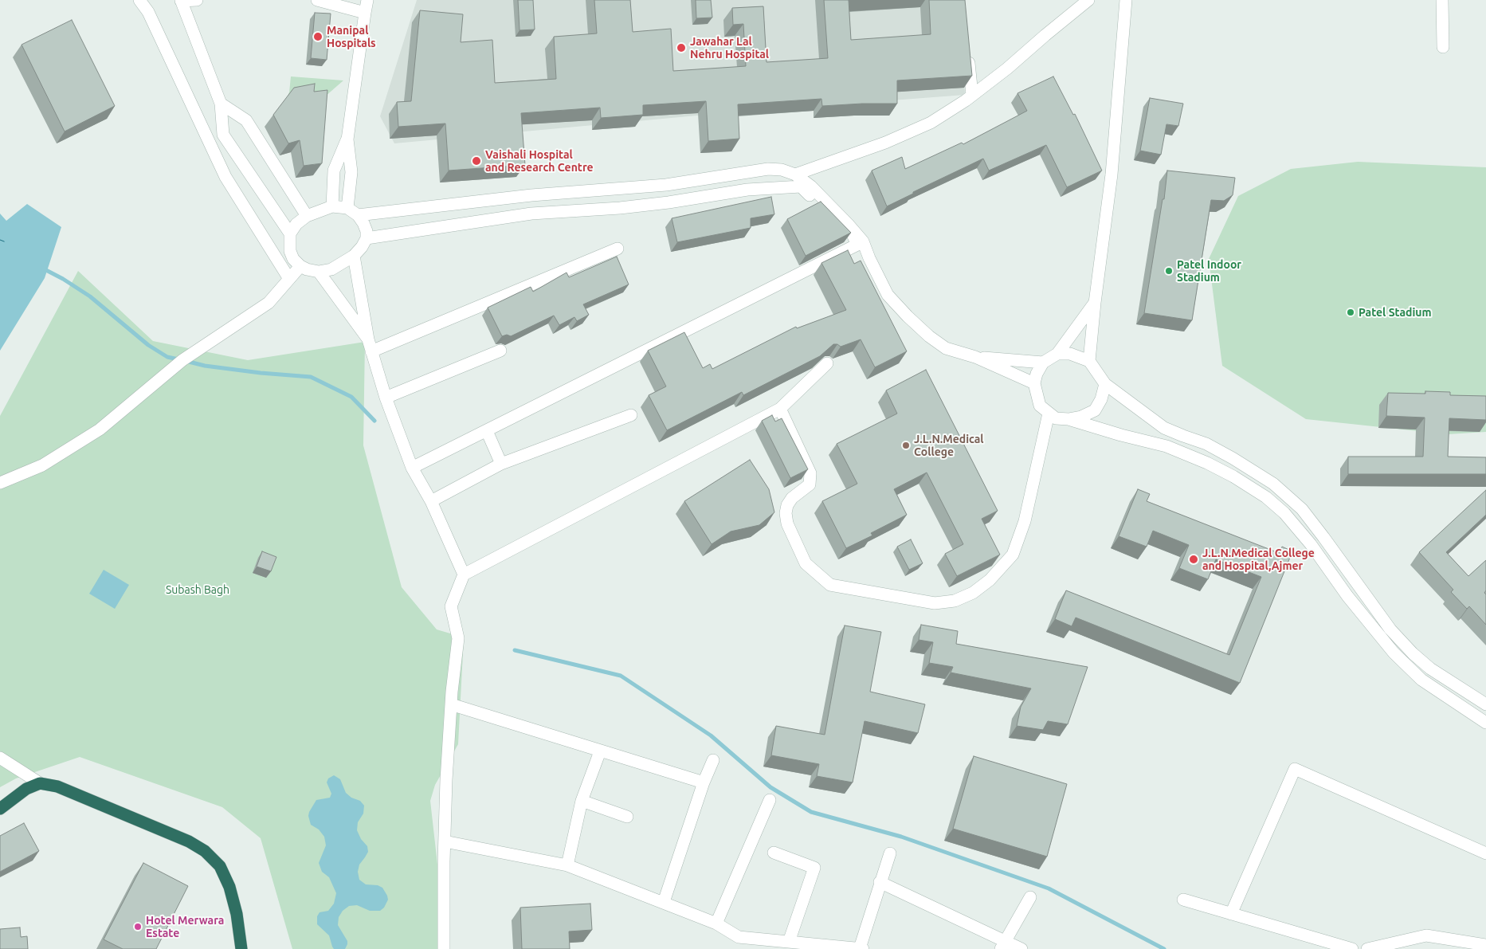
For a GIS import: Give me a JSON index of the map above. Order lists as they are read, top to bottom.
{
  "parks": ["Subash Bagh"],
  "places": [
    "Manipal Hospitals",
    "Jawahar Lal Nehru Hospital",
    "Vaishali Hospital and Research Centre",
    "Patel Indoor Stadium",
    "Patel Stadium",
    "J.L.N.Medical College",
    "J.L.N.Medical College and Hospital,Ajmer",
    "Hotel Merwara Estate"
  ]
}
